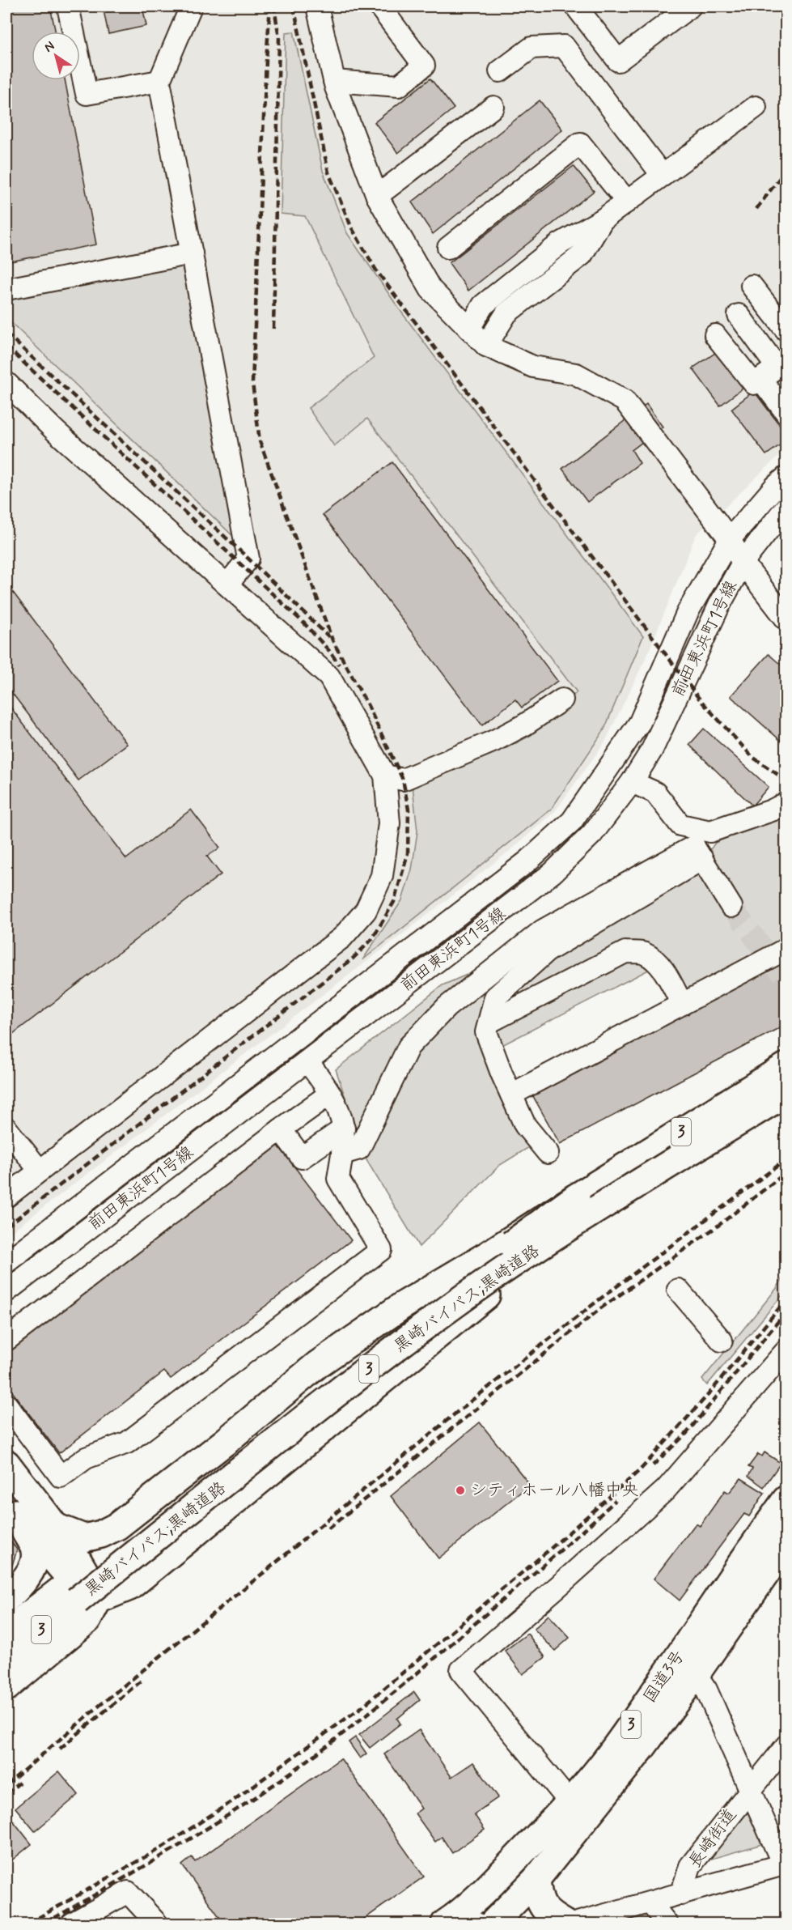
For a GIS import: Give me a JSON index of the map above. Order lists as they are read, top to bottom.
{
  "streets": {
    "highway": ["3", "黒崎バイパス;黒崎道路", "国道3号"],
    "street": ["前田東浜町1号線", "長崎街道"]
  },
  "places": ["シティホール八幡中央"],
  "north": "top left"
}
